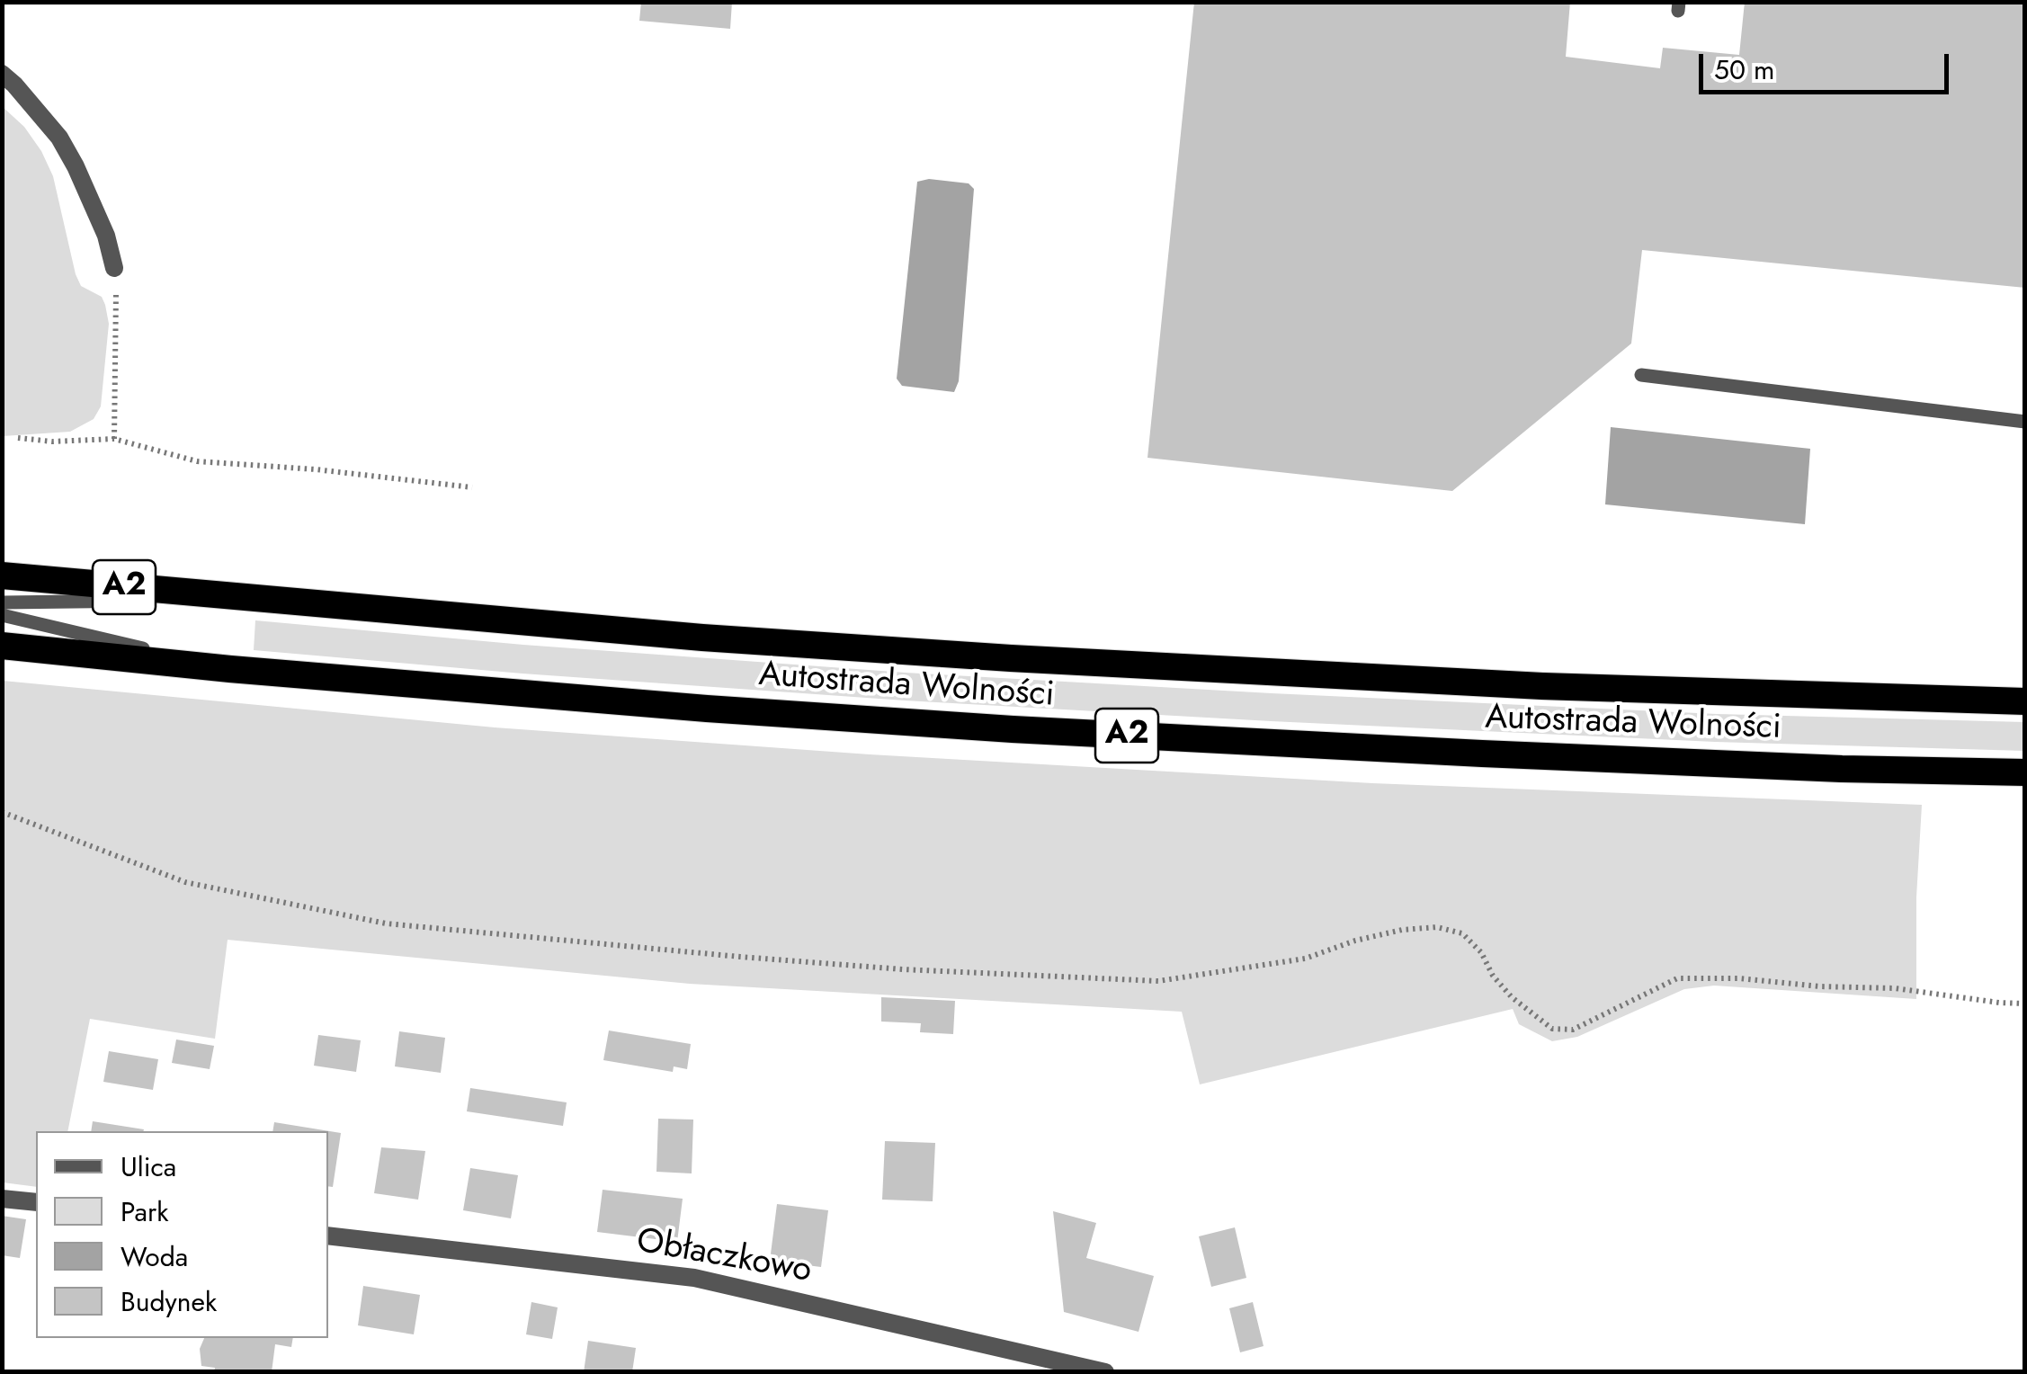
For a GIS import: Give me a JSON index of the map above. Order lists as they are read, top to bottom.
{
  "streets": {
    "highway": ["A2", "Autostrada Wolności"],
    "street": ["Obłaczkowo"]
  },
  "legend": [
    "Ulica",
    "Park",
    "Woda",
    "Budynek"
  ],
  "scale_bar": "50 m"
}
